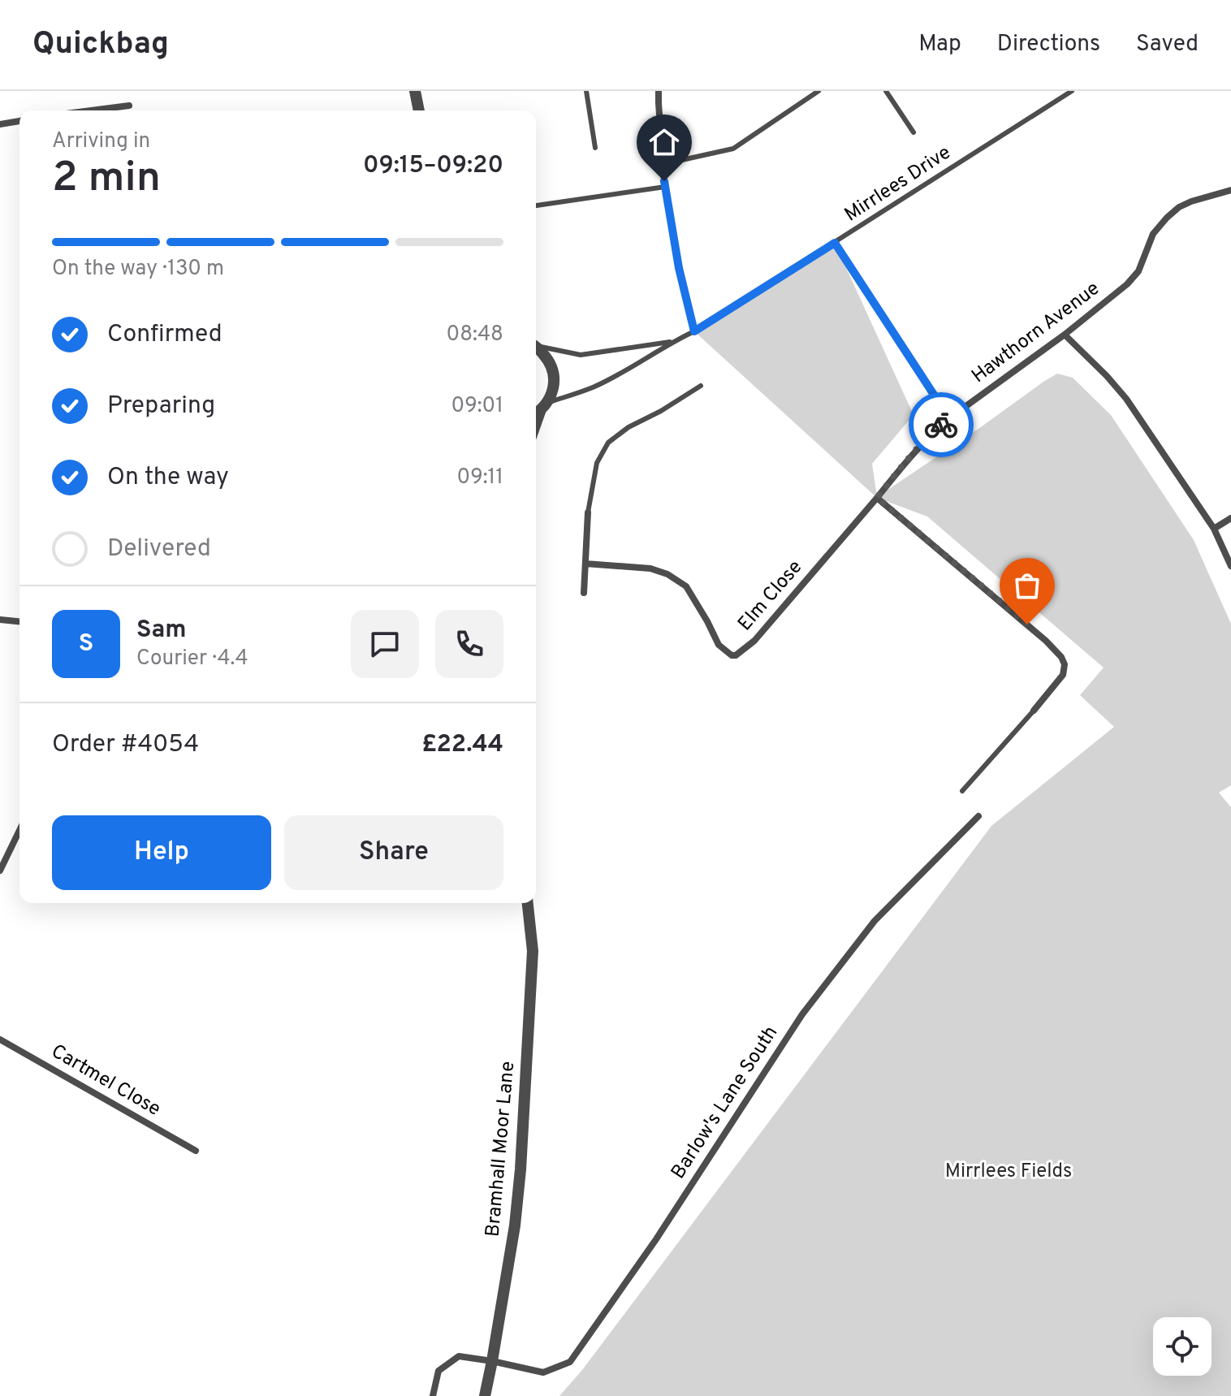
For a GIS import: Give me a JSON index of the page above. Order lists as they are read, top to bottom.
{
  "streets": {
    "street": [
      "Hawthorn Avenue",
      "Elm Close",
      "Cartmel Close",
      "Barlow's Lane South",
      "Bramhall Moor Lane"
    ],
    "lane": ["Mirrlees Drive"]
  },
  "crossings": [
    ["Hawthorn Avenue", "Elm Close"],
    ["Barlow's Lane South", "Bramhall Moor Lane"]
  ],
  "parks": ["Mirrlees Fields"],
  "page": {
    "header": "Quickbag",
    "nav": ["Map", "Directions", "Saved"],
    "heading": ["2 min", "Arriving in", "09:15–09:20"],
    "panel": [
      "Sam",
      "Courier · 4.4",
      "Order #4054",
      "£22.44"
    ],
    "bar": "On the way · 130 m",
    "list": [
      ["Confirmed", "08:48"],
      ["Preparing", "09:01"],
      ["On the way", "09:11"],
      "Delivered"
    ],
    "round": "S",
    "buttons": ["Help", "Share"]
  }
}
